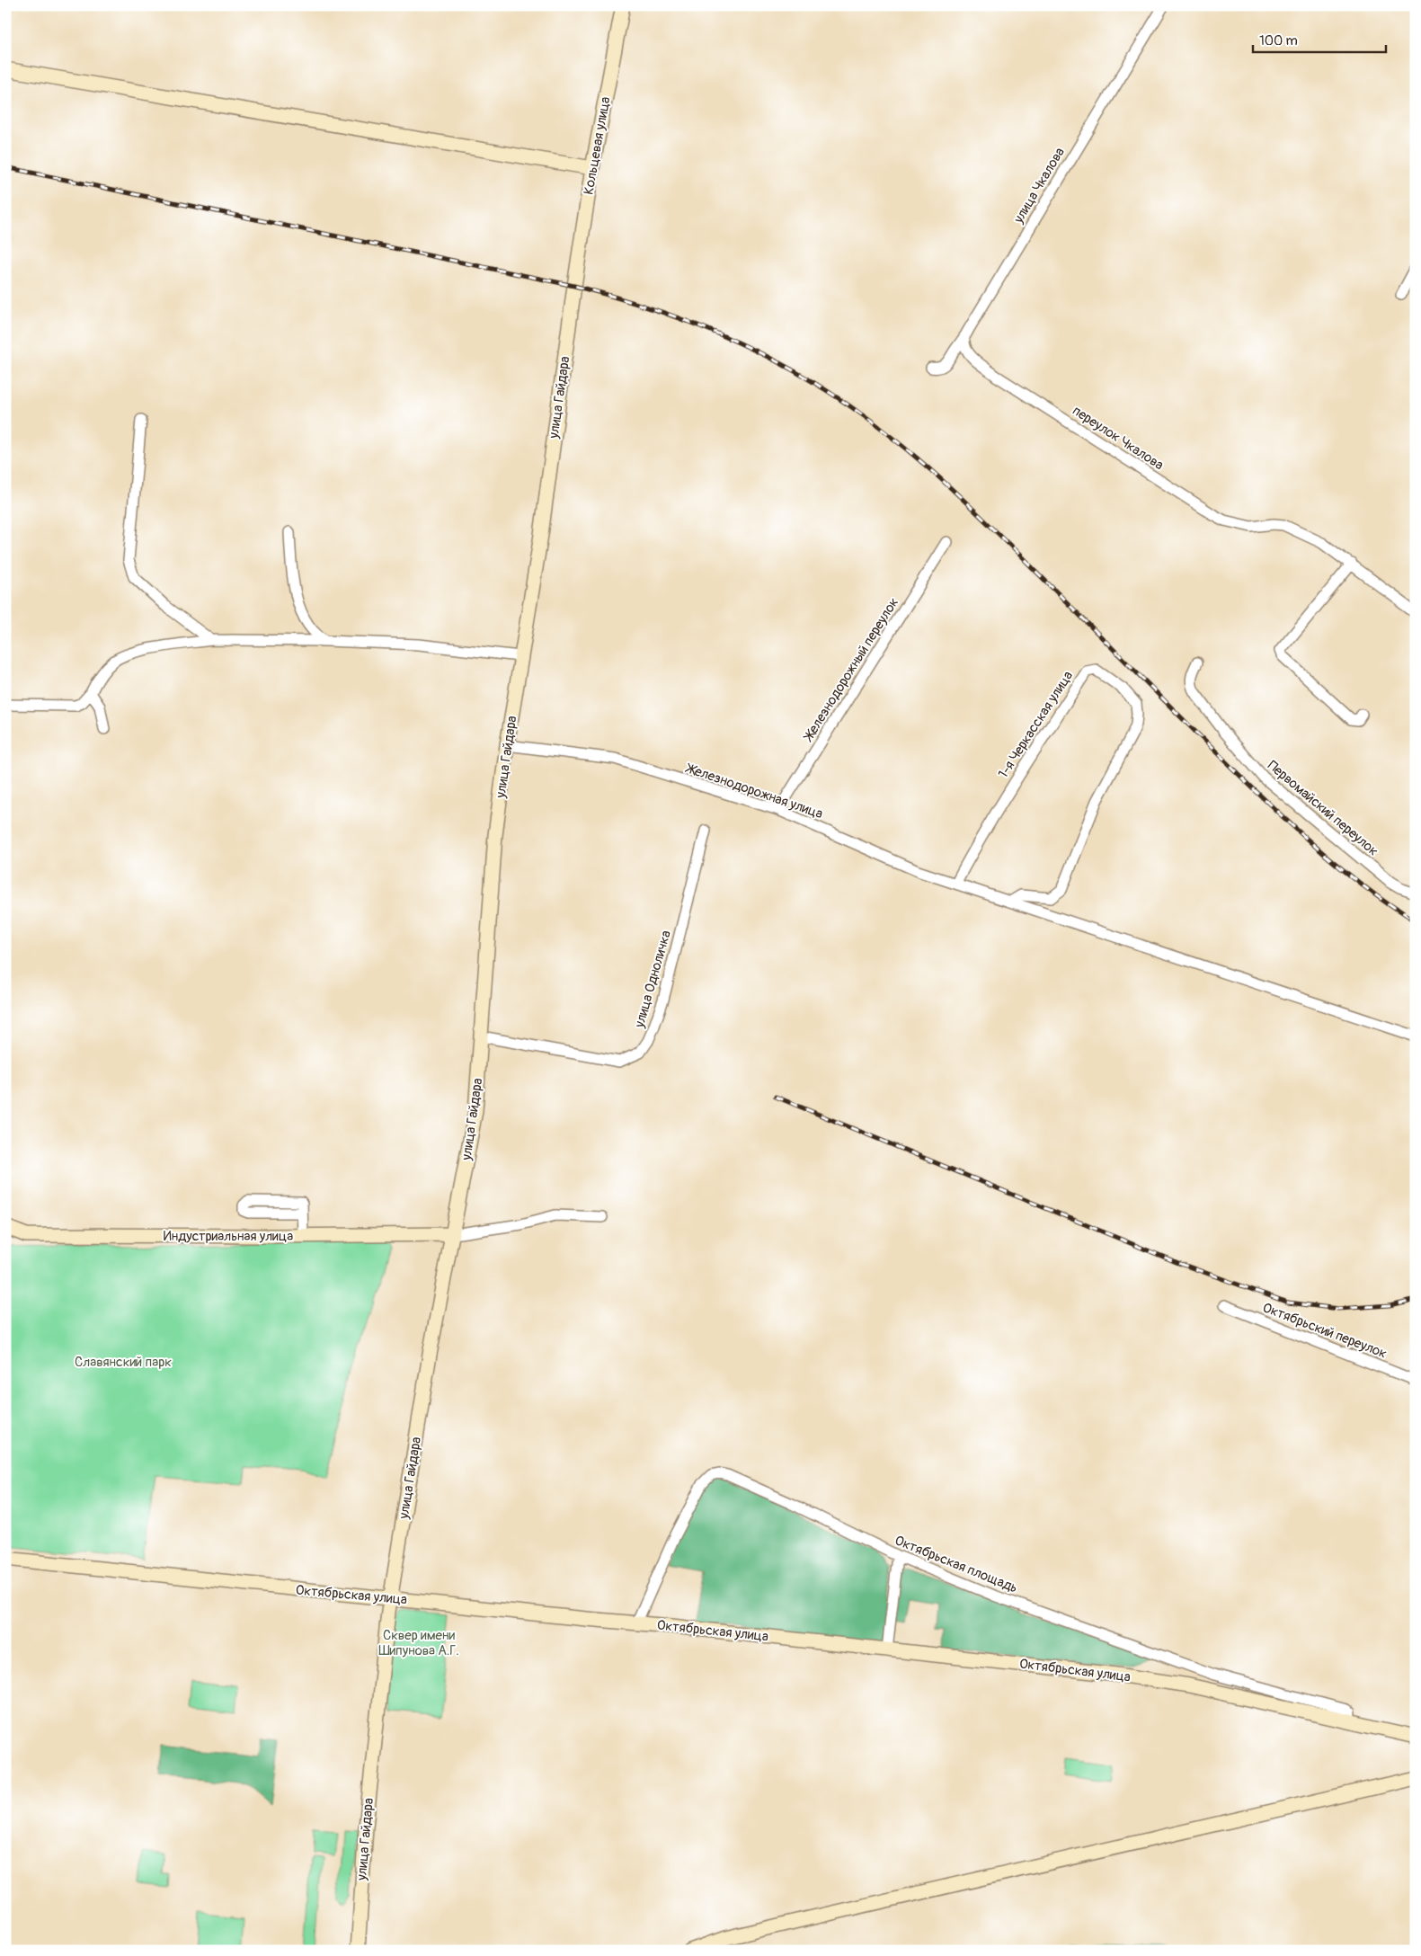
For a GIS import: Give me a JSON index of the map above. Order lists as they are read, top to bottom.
{
  "streets": {
    "street": [
      "Кольцевая улица",
      "улица Чкалова",
      "улица Гайдара",
      "переулок Чкалова",
      "Железнодорожный переулок",
      "1-я Черкасская улица",
      "Железнодорожная улица",
      "Первомайский переулок",
      "улица Одноличка",
      "Индустриальная улица",
      "Октябрьский переулок",
      "Октябрьская площадь",
      "Октябрьская улица"
    ]
  },
  "crossings": [
    ["Кольцевая улица", "улица Гайдара"],
    ["улица Чкалова", "переулок Чкалова"],
    ["улица Гайдара", "Железнодорожная улица"],
    ["улица Гайдара", "улица Одноличка"],
    ["улица Гайдара", "Индустриальная улица"],
    ["улица Гайдара", "Октябрьская улица"],
    ["Железнодорожный переулок", "Железнодорожная улица"],
    ["1-я Черкасская улица", "Железнодорожная улица"],
    ["Октябрьская площадь", "Октябрьская улица"]
  ],
  "parks": ["Славянский парк", "Сквер имени Шипунова А.Г."],
  "scale_bar": "100 m"
}
